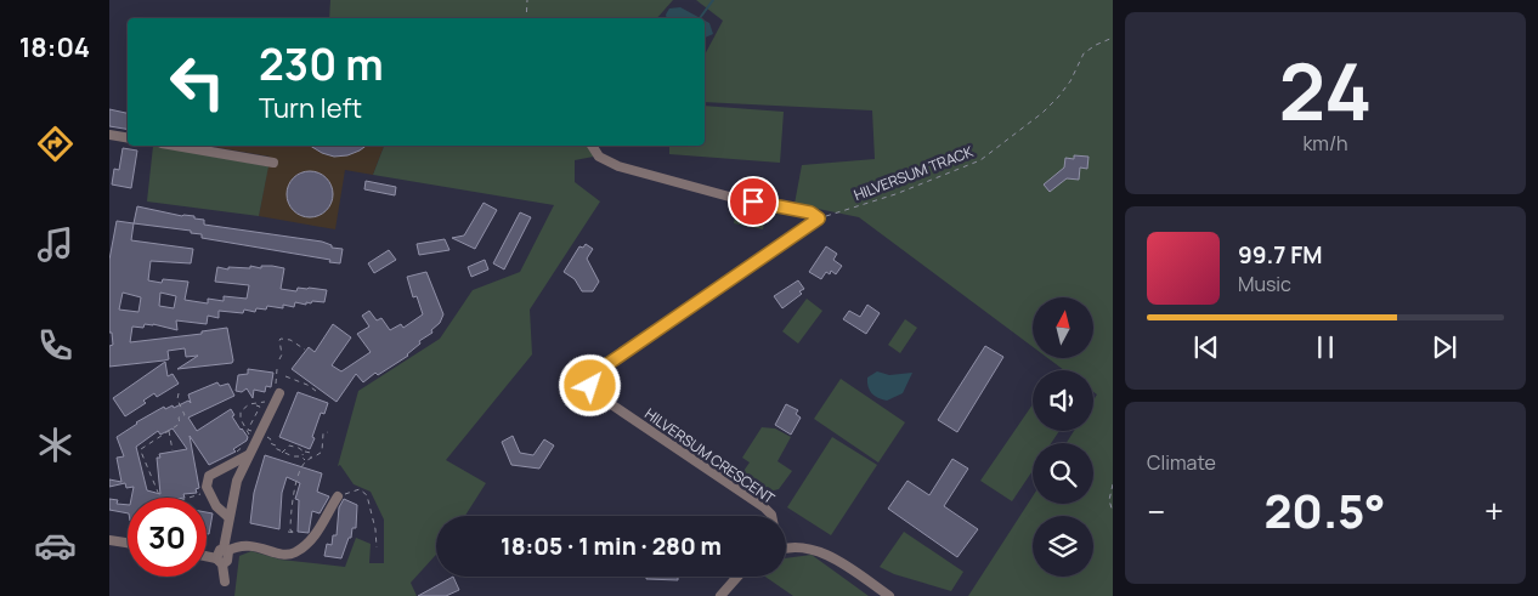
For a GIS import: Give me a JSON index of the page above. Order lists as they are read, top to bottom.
{
  "streets": {
    "street": ["HILVERSUM CRESCENT"],
    "path": ["HILVERSUM TRACK"]
  },
  "crossings": [
    ["HILVERSUM TRACK", "HILVERSUM CRESCENT"]
  ],
  "north": "top",
  "page": {
    "tabs": "18:04",
    "tile": [
      ["24", "km/h"],
      "Climate"
    ],
    "turn": ["230 m", "Turn left"],
    "song": ["99.7 FM", "Music"],
    "heat": ["−", "20.5°", "+"],
    "limit": "30",
    "trip": "18:05 · 1 min · 280 m"
  }
}
